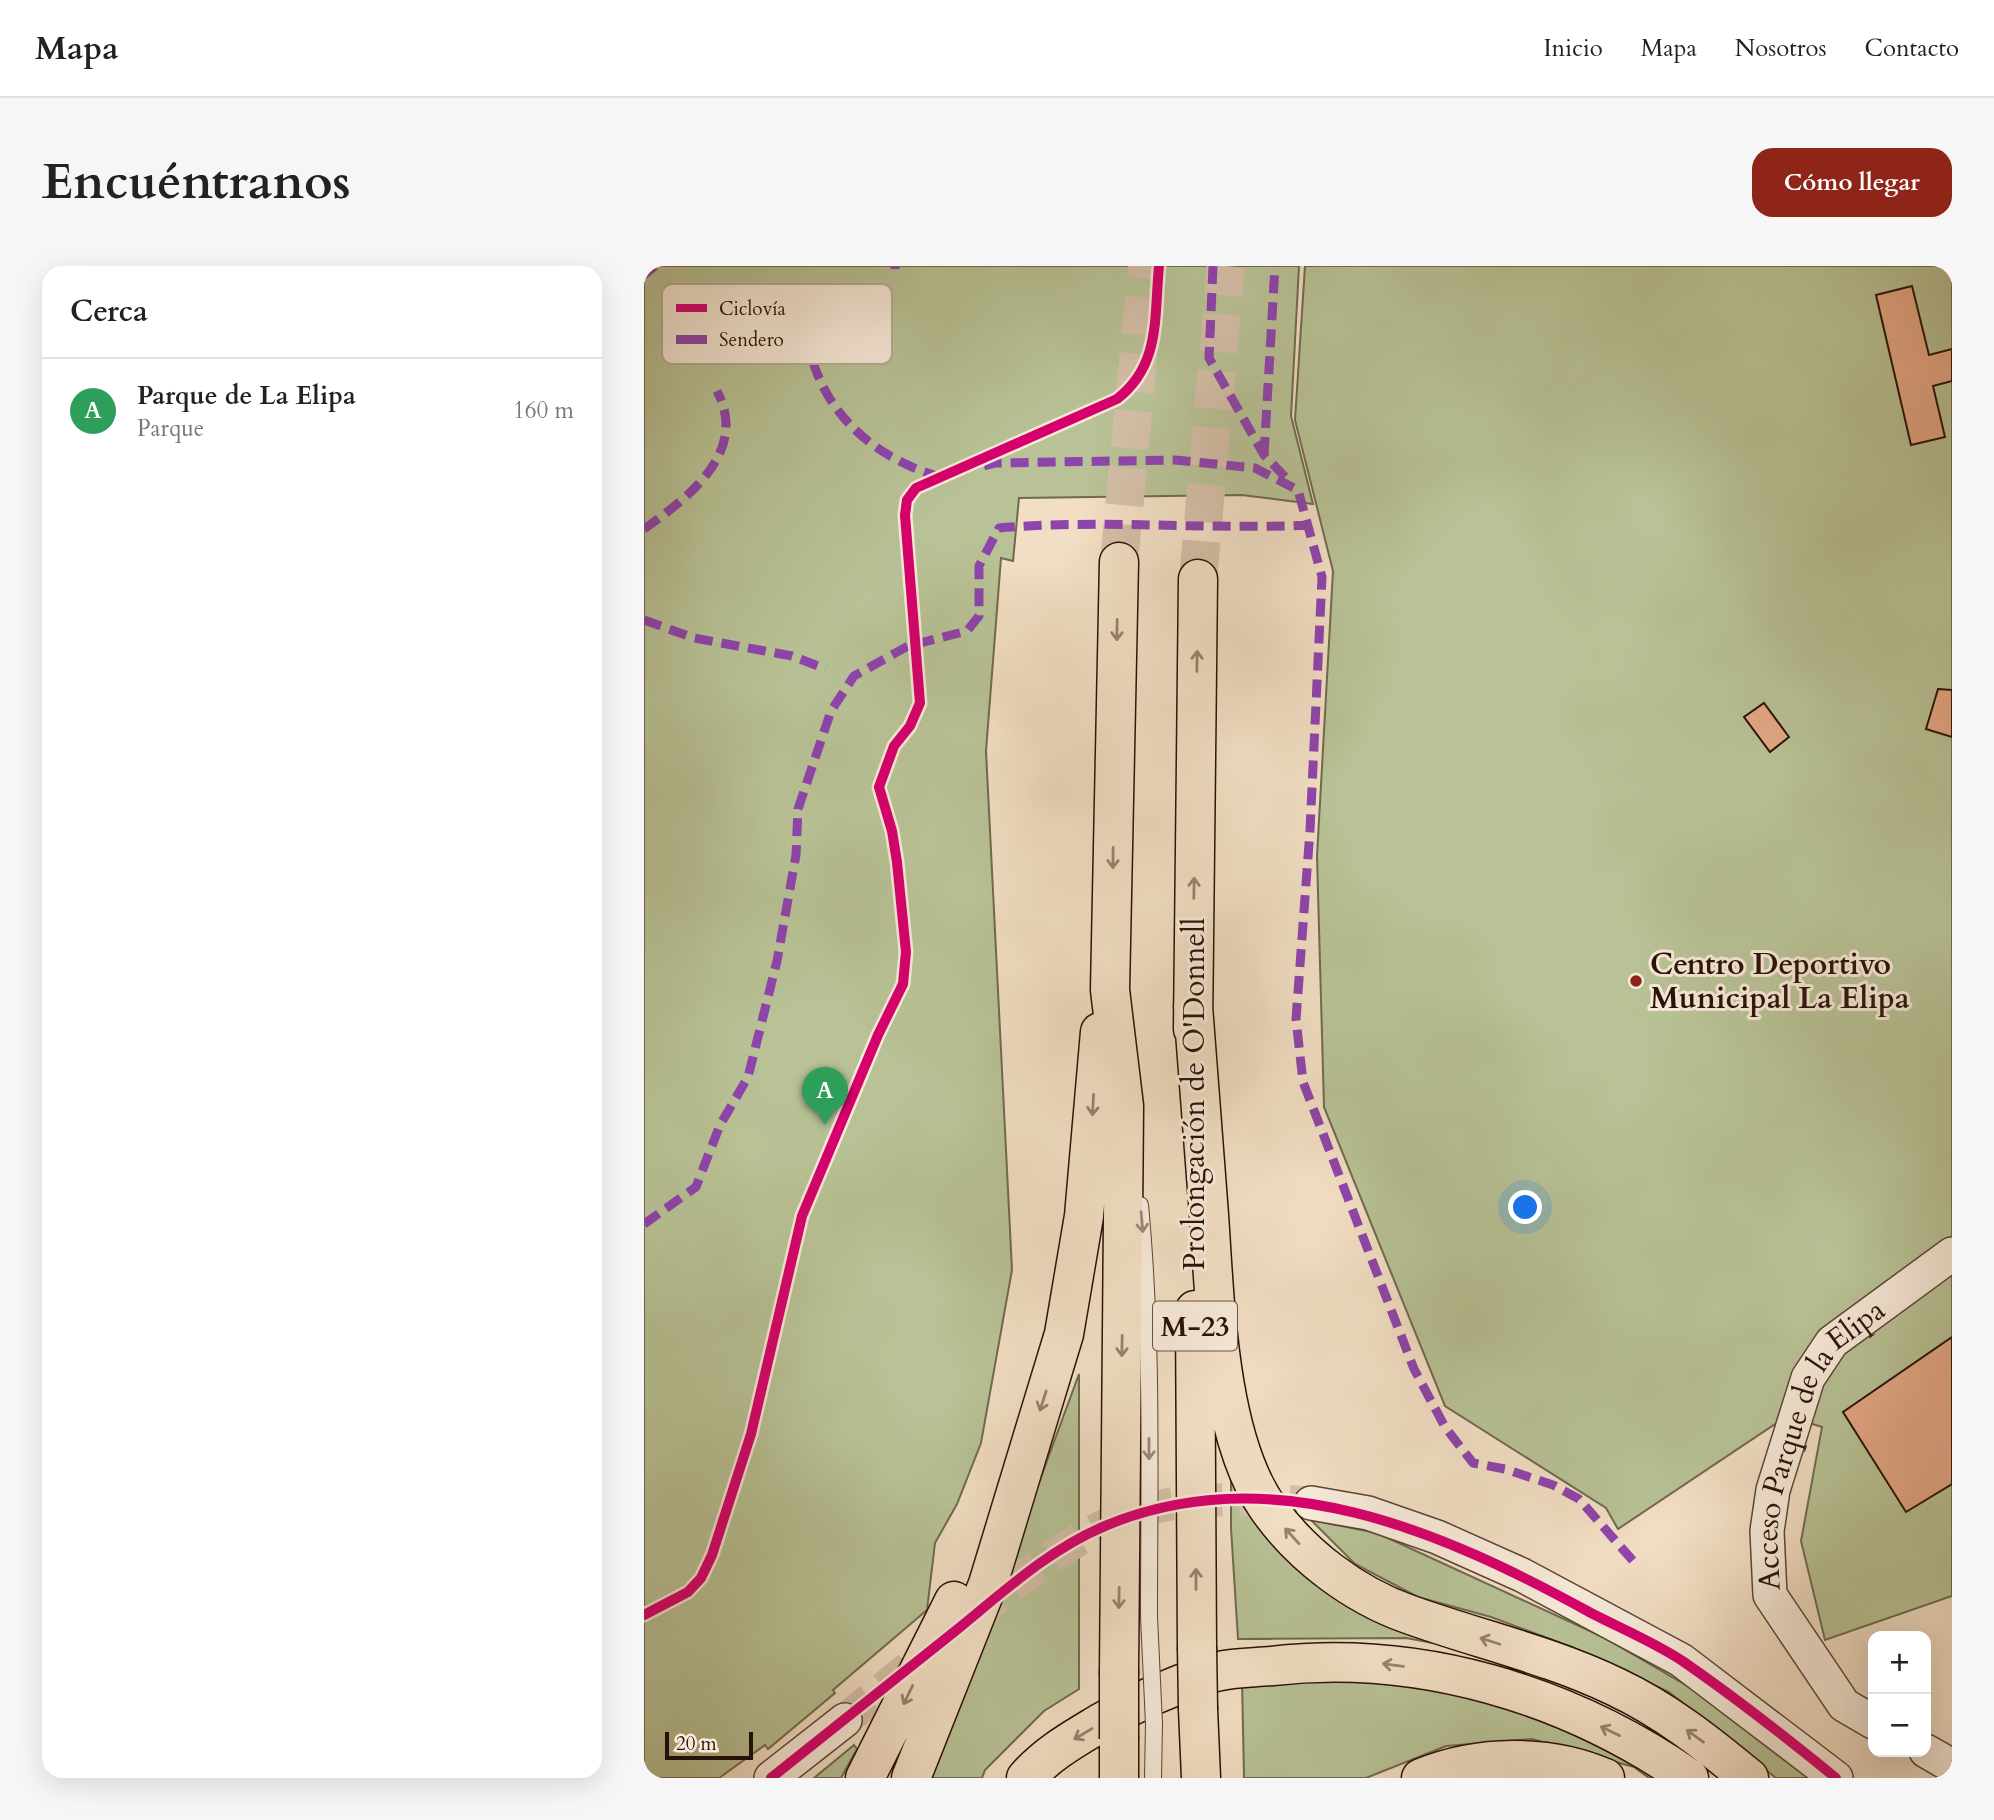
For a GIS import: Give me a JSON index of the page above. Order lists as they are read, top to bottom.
{
  "streets": {
    "highway": ["Prolongación de O'Donnell", "M-23"],
    "street": ["Acceso Parque de la Elipa"]
  },
  "places": ["Centro Deportivo Municipal La Elipa"],
  "legend": ["Ciclovía", "Sendero"],
  "scale_bar": "20 m",
  "page": {
    "header": "Mapa",
    "nav": [
      "Inicio",
      "Mapa",
      "Nosotros",
      "Contacto"
    ],
    "buttons": "Cómo llegar",
    "title": "Encuéntranos",
    "heading": "Cerca",
    "list": [
      {
        "mark": "A",
        "name": "Parque de La Elipa",
        "note": "Parque",
        "value": "160 m"
      }
    ],
    "pins": "A",
    "map_buttons": ["+", "−"],
    "scale": "20 m"
  }
}
